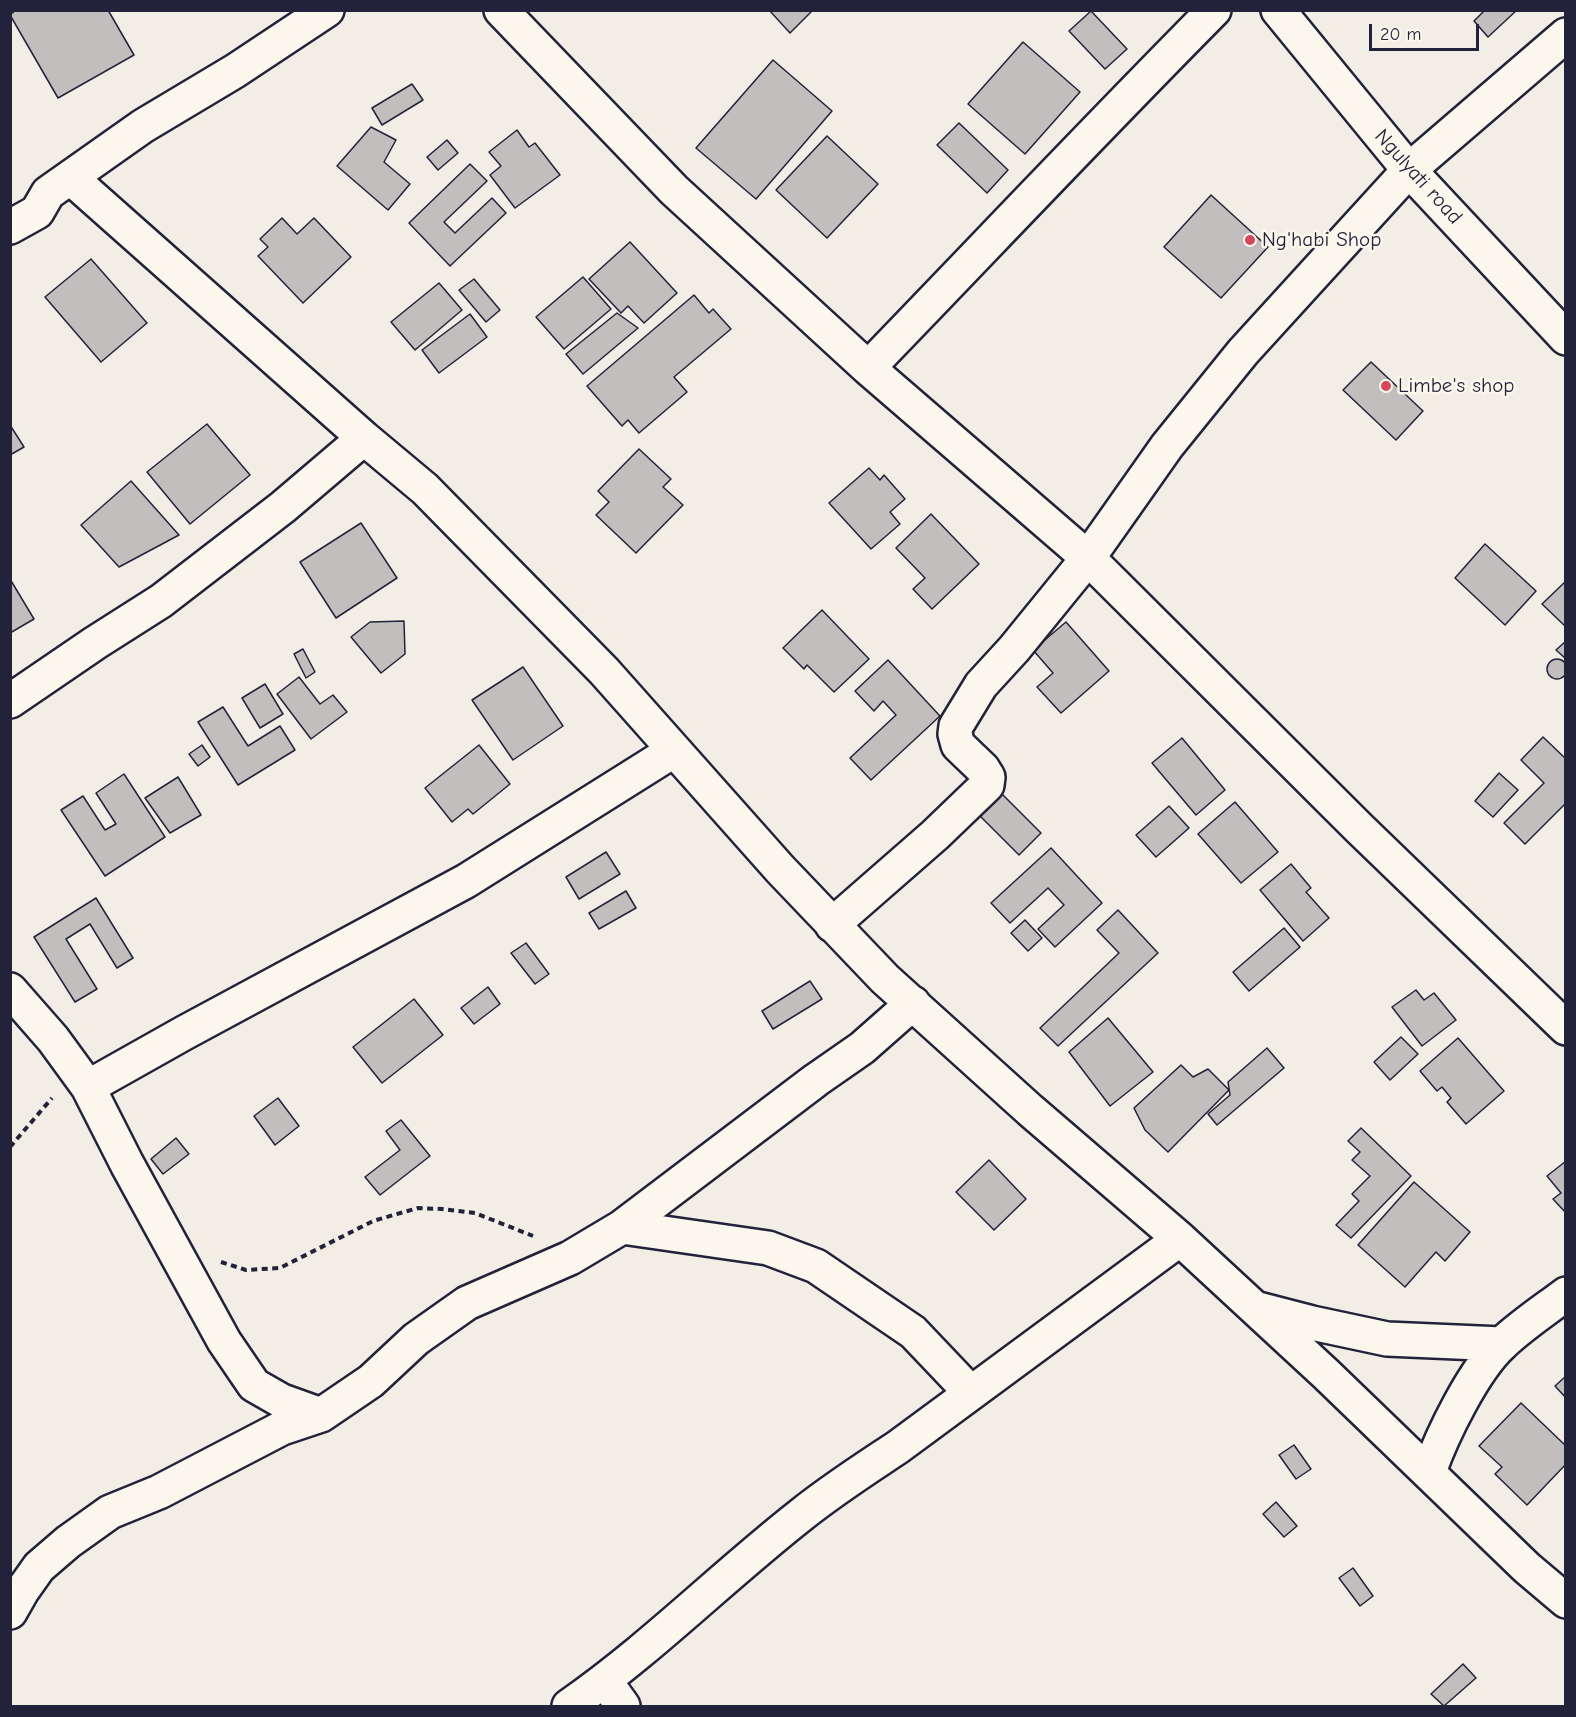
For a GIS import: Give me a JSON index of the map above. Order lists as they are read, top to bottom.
{
  "streets": {
    "street": ["Ngulyati road"]
  },
  "places": ["Ng'habi Shop", "Limbe's shop"],
  "scale_bar": "20 m"
}
